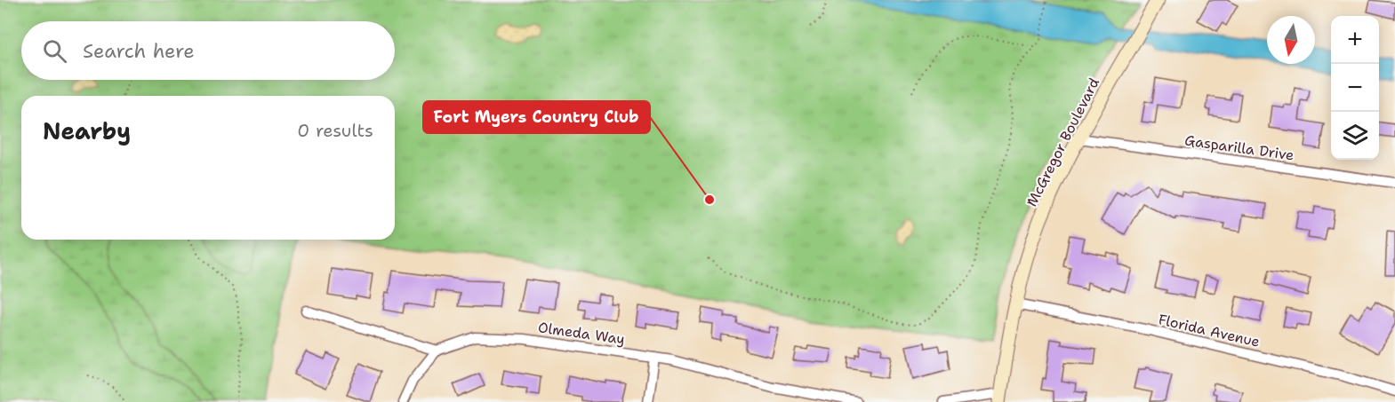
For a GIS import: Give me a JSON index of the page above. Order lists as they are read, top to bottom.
{
  "streets": {
    "main road": ["McGregor Boulevard"],
    "street": ["Gasparilla Drive", "Florida Avenue", "Olmeda Way"]
  },
  "crossings": [
    ["McGregor Boulevard", "Gasparilla Drive"],
    ["McGregor Boulevard", "Florida Avenue"]
  ],
  "places": ["Fort Myers Country Club"],
  "north": "bottom",
  "page": {
    "map_buttons": ["+", "−"],
    "search": "Search here",
    "heading": ["Nearby", "0 results"]
  }
}
